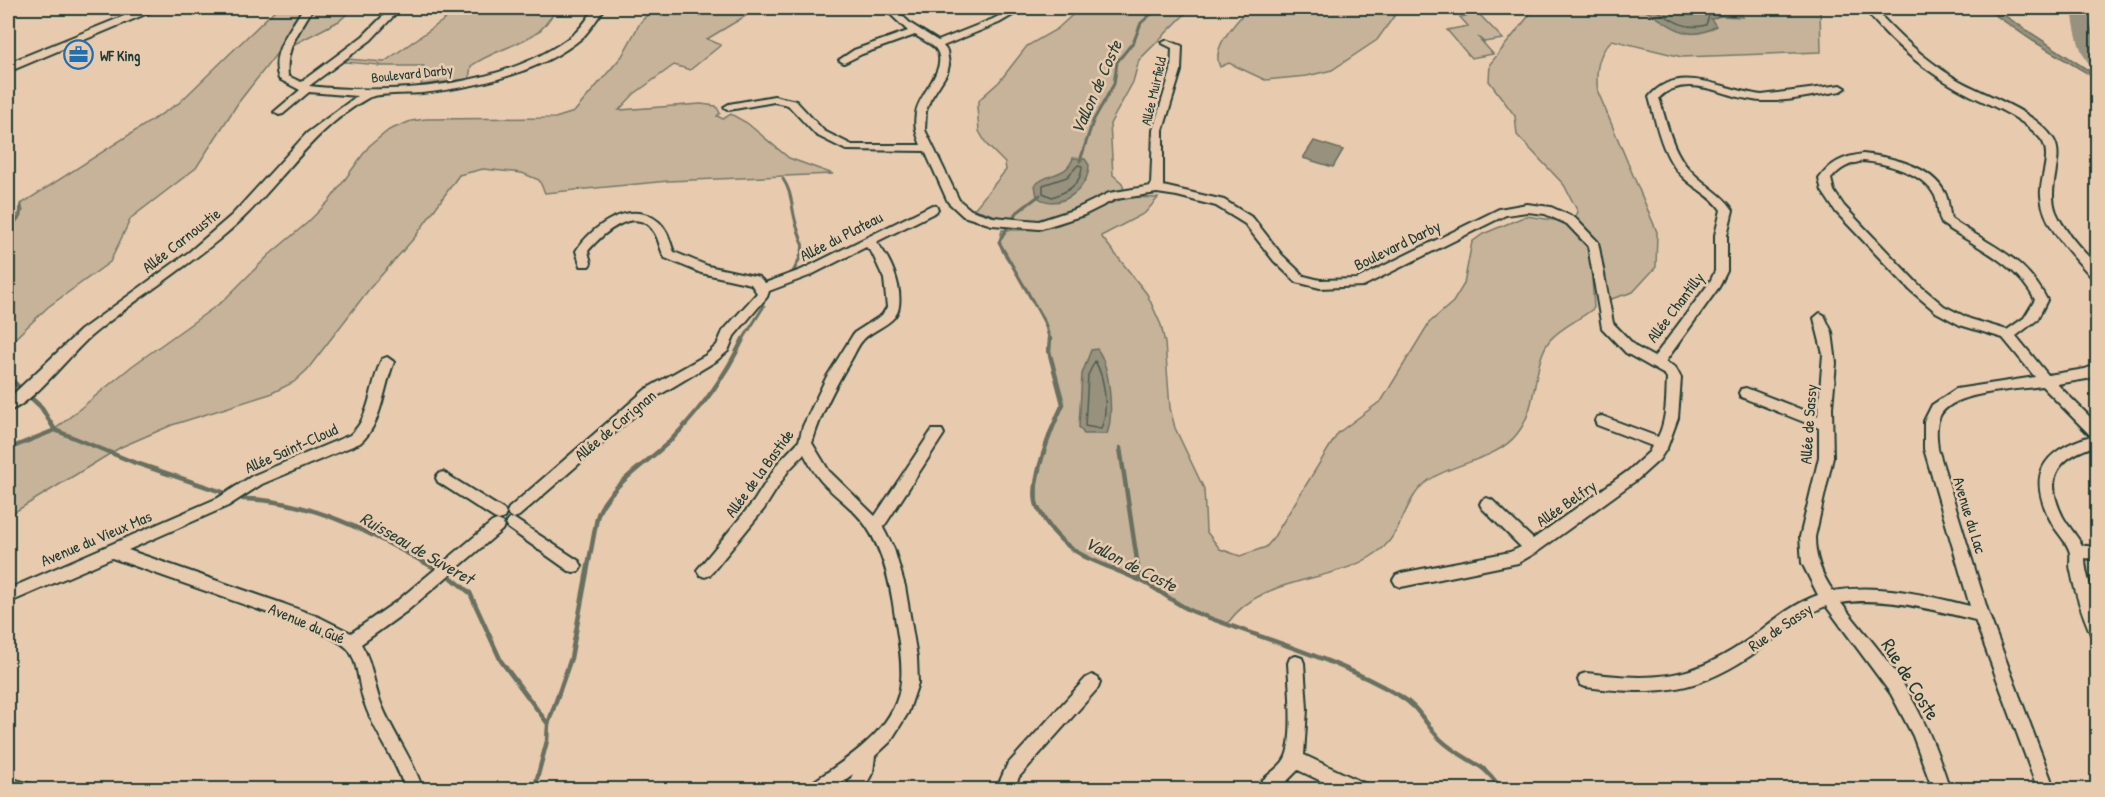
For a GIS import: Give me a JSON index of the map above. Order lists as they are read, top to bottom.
{
  "streets": {
    "street": [
      "Boulevard Darby",
      "Allée Muirfield",
      "Allée du Plateau",
      "Allée Carnoustie",
      "Allée Chantilly",
      "Allée de Sassy",
      "Allée de Carignan",
      "Allée Saint-Cloud",
      "Allée de la Bastide",
      "Allée Belfry",
      "Avenue du Lac",
      "Avenue du Vieux Mas",
      "Avenue du Gué",
      "Rue de Sassy",
      "Rue de Coste"
    ]
  },
  "crossings": [
    ["Boulevard Darby", "Allée Muirfield"],
    ["Boulevard Darby", "Allée Carnoustie"],
    ["Boulevard Darby", "Allée Chantilly"],
    ["Boulevard Darby", "Allée Belfry"],
    ["Allée du Plateau", "Allée de Carignan"],
    ["Allée du Plateau", "Allée de la Bastide"],
    ["Allée de Sassy", "Rue de Sassy"],
    ["Allée de Sassy", "Rue de Coste"],
    ["Allée de Carignan", "Avenue du Gué"],
    ["Allée Saint-Cloud", "Avenue du Vieux Mas"],
    ["Avenue du Lac", "Rue de Sassy"],
    ["Avenue du Vieux Mas", "Avenue du Gué"],
    ["Rue de Sassy", "Rue de Coste"]
  ],
  "water": ["Vallon de Coste", "Ruisseau de Suveret"],
  "places": {
    "office": ["WF King"]
  }
}
